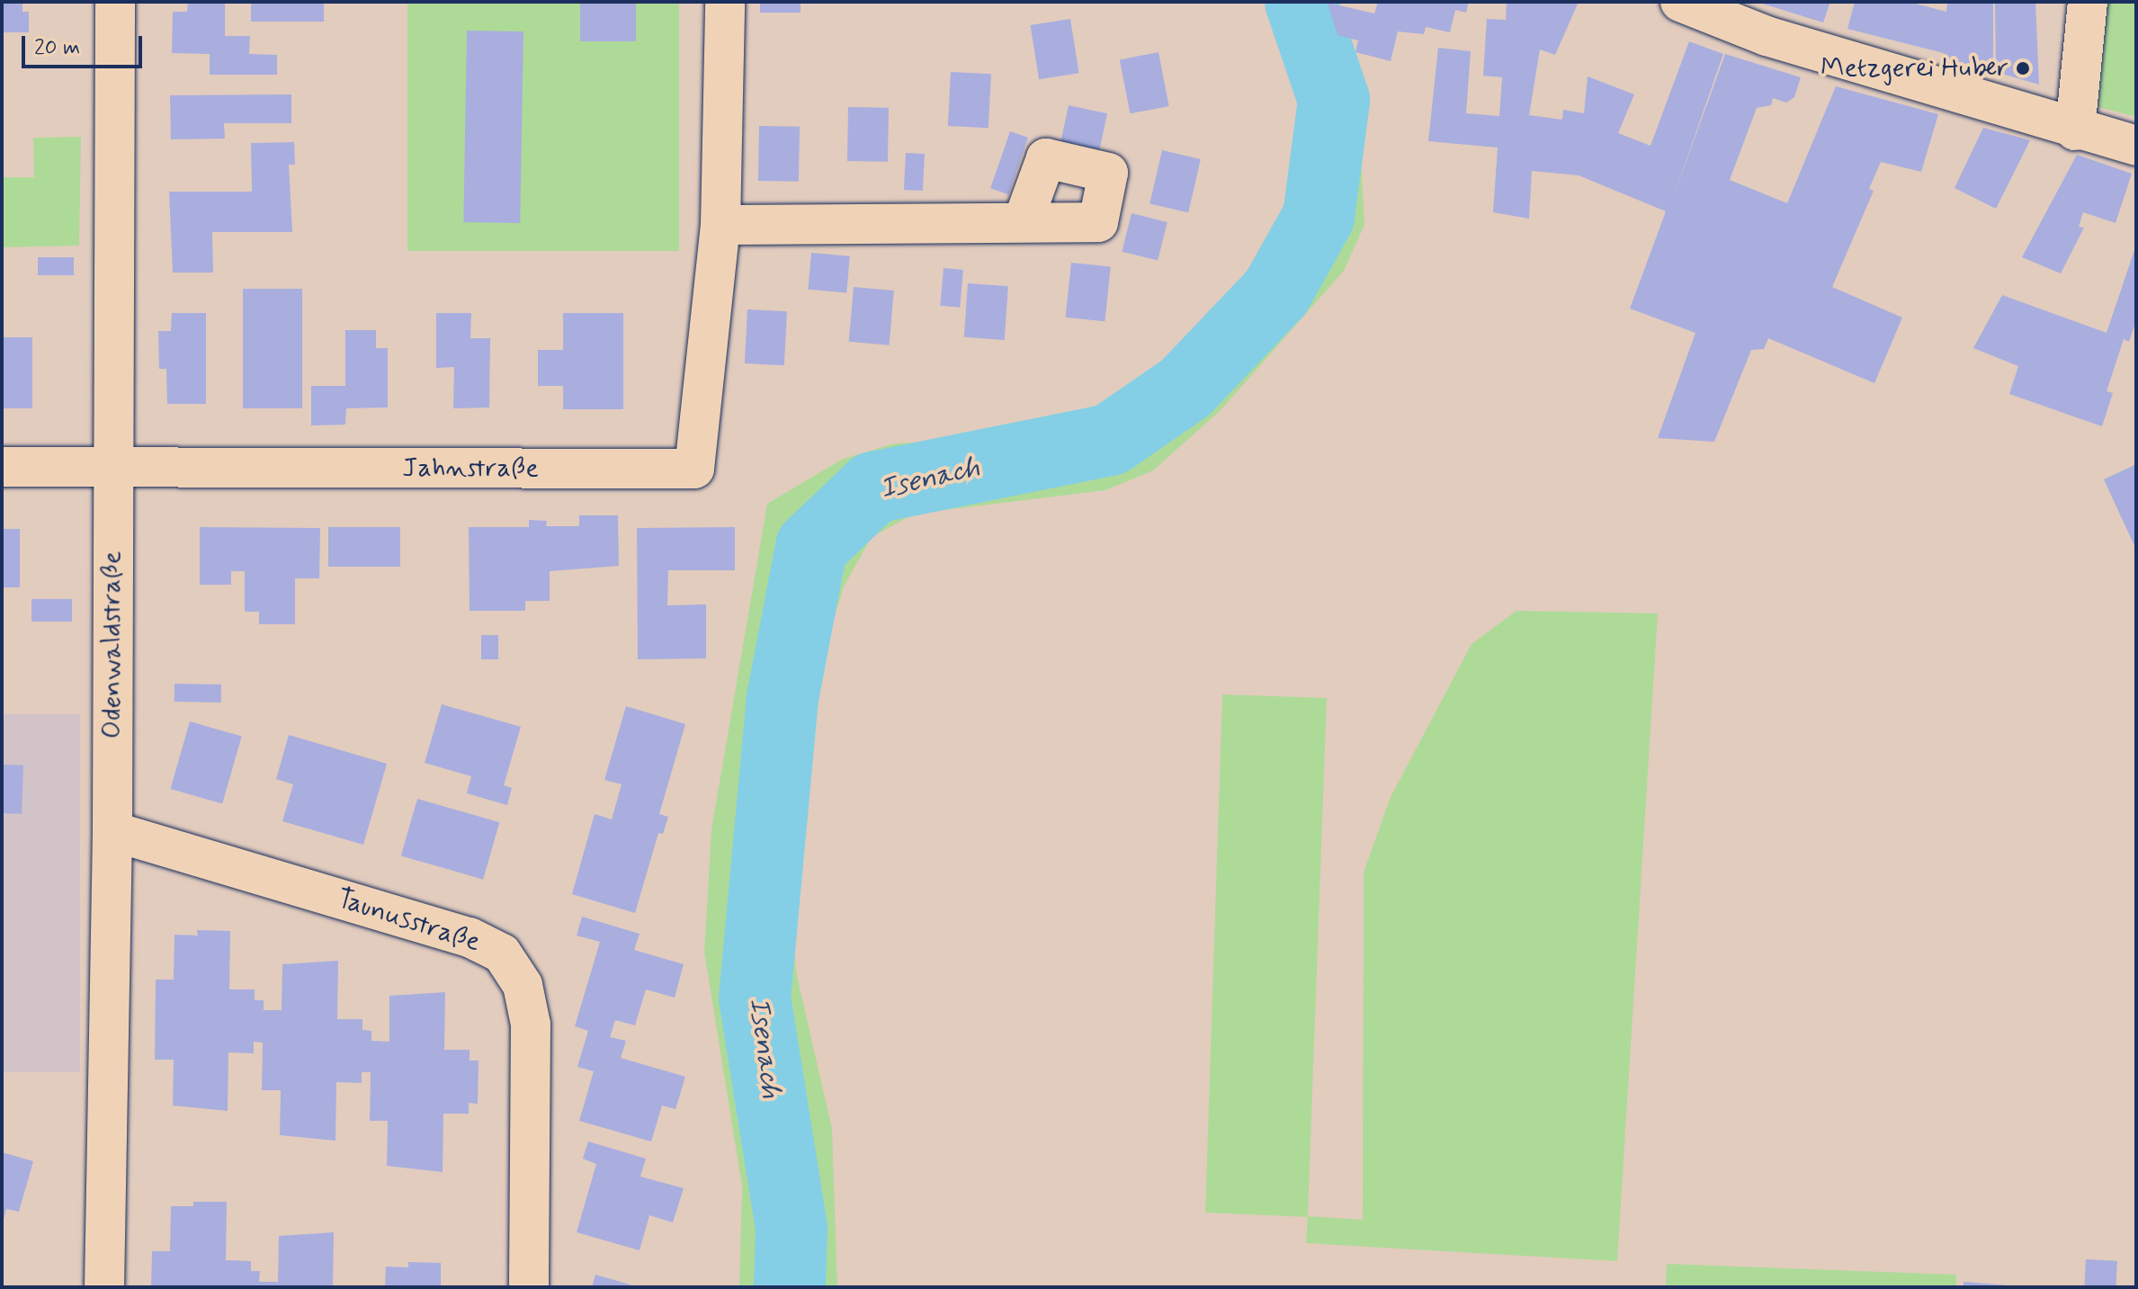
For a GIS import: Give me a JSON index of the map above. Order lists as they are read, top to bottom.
{
  "streets": {
    "street": ["Jahnstraße", "Odenwaldstraße", "Taunusstraße"]
  },
  "crossings": [
    ["Jahnstraße", "Odenwaldstraße"],
    ["Odenwaldstraße", "Taunusstraße"]
  ],
  "water": ["Isenach"],
  "places": ["Metzgerei Huber"],
  "scale_bar": "20 m"
}
